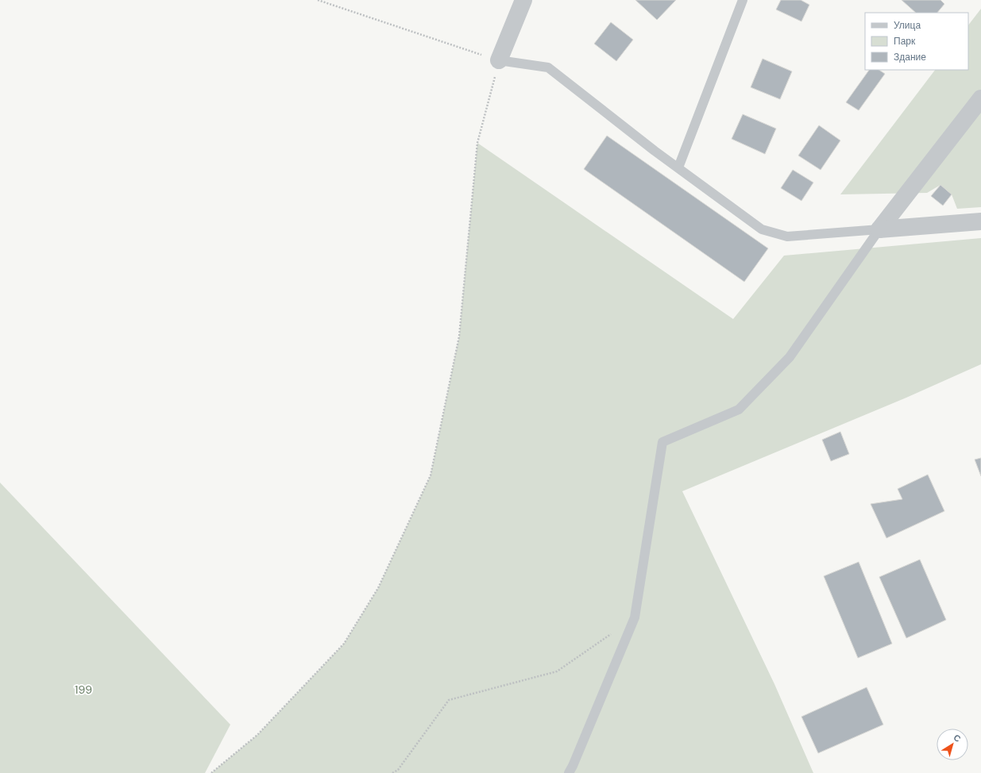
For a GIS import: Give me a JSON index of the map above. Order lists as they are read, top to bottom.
{
  "parks": ["199"],
  "legend": ["Улица", "Парк", "Здание"],
  "north": "top right"
}
